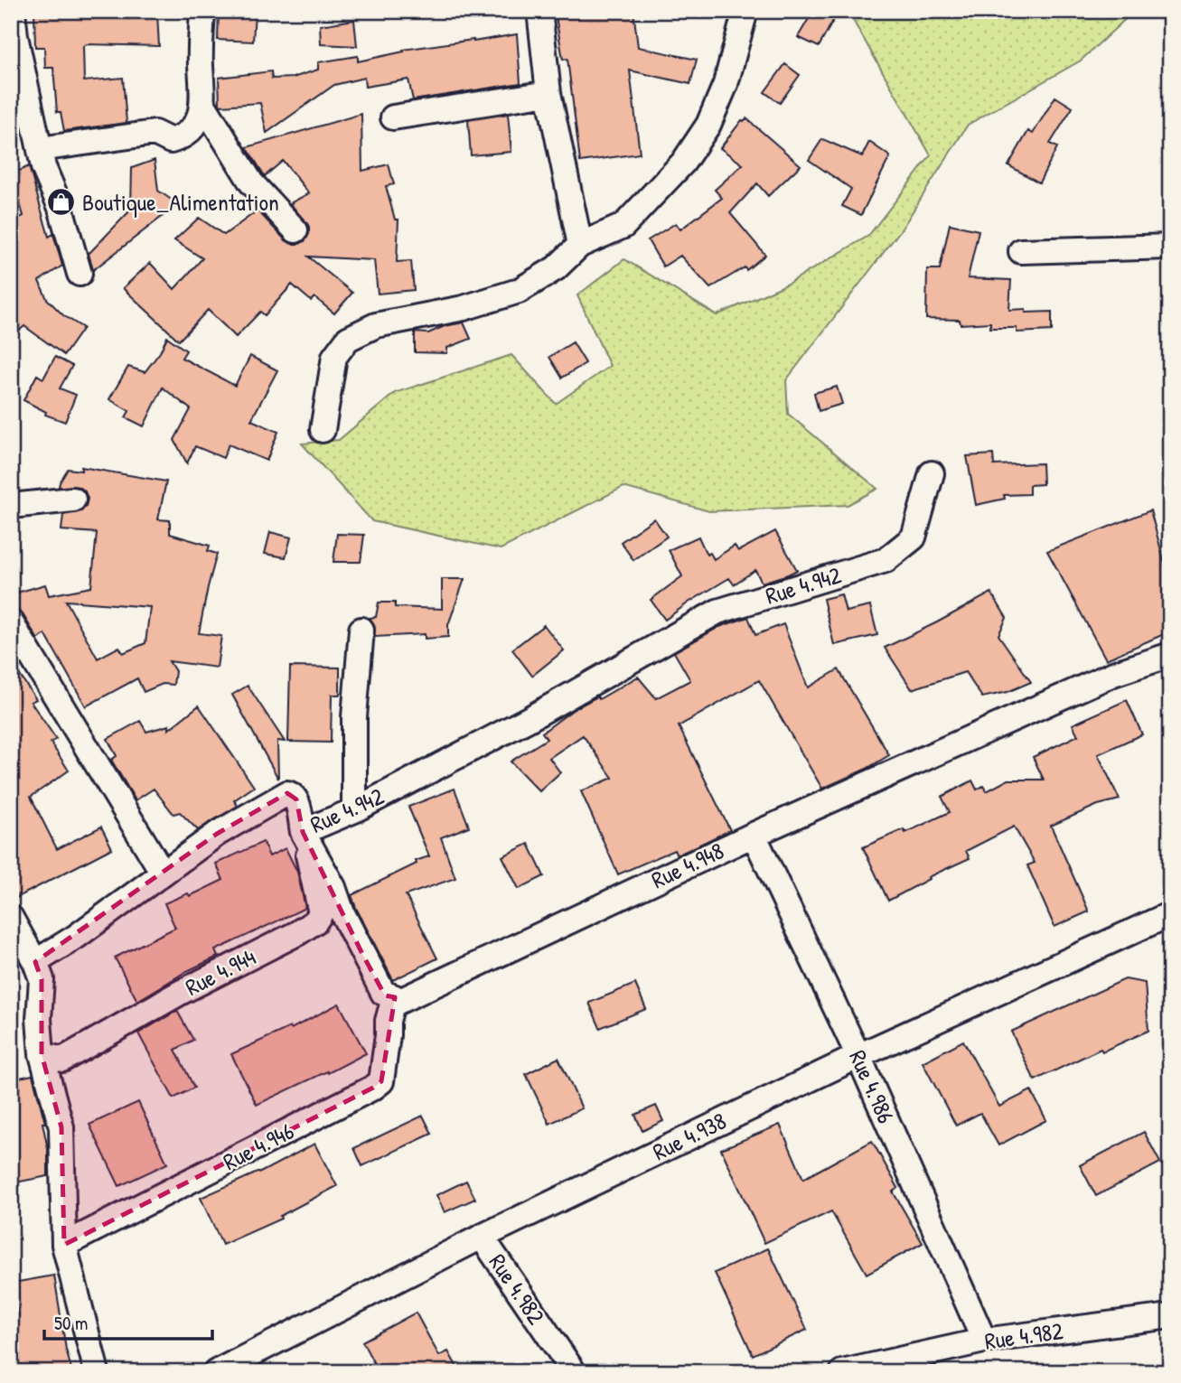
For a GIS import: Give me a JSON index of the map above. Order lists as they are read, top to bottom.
{
  "streets": {
    "street": [
      "Rue 4.942",
      "Rue 4.948",
      "Rue 4.944",
      "Rue 4.986",
      "Rue 4.938",
      "Rue 4.946",
      "Rue 4.982"
    ]
  },
  "crossings": [
    ["Rue 4.942", "Rue 4.944"],
    ["Rue 4.948", "Rue 4.986"],
    ["Rue 4.948", "Rue 4.946"],
    ["Rue 4.986", "Rue 4.938"],
    ["Rue 4.986", "Rue 4.982"],
    ["Rue 4.938", "Rue 4.982"]
  ],
  "places": {
    "shop": ["Boutique_Alimentation"]
  },
  "scale_bar": "50 m"
}
